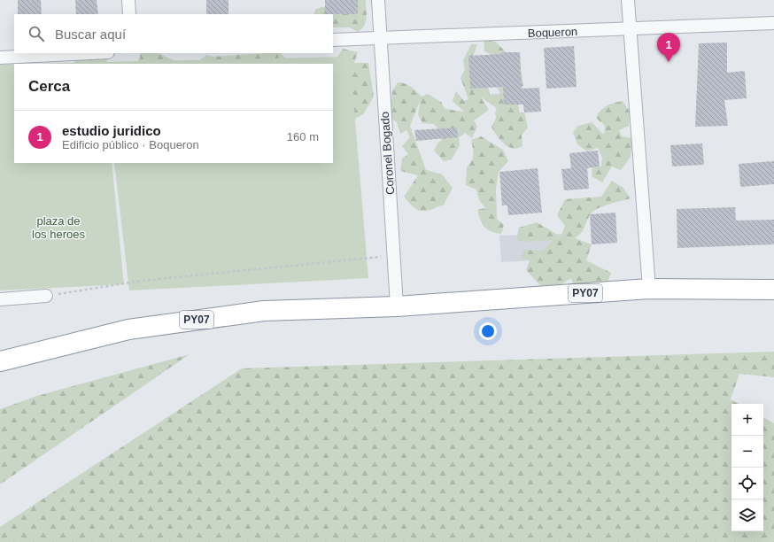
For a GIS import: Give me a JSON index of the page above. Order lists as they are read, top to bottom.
{
  "streets": {
    "highway": ["PY07"],
    "street": ["Boqueron", "Coronel Bogado"]
  },
  "crossings": [
    ["Boqueron", "Coronel Bogado"],
    ["Coronel Bogado", "PY07"]
  ],
  "parks": ["plaza de los heroes"],
  "page": {
    "search": "Buscar aquí",
    "pins": "1",
    "heading": "Cerca",
    "list": [
      {
        "mark": "1",
        "name": "estudio juridico",
        "note": "Edificio público · Boqueron",
        "value": "160 m"
      }
    ],
    "map_buttons": ["+", "−"]
  }
}
